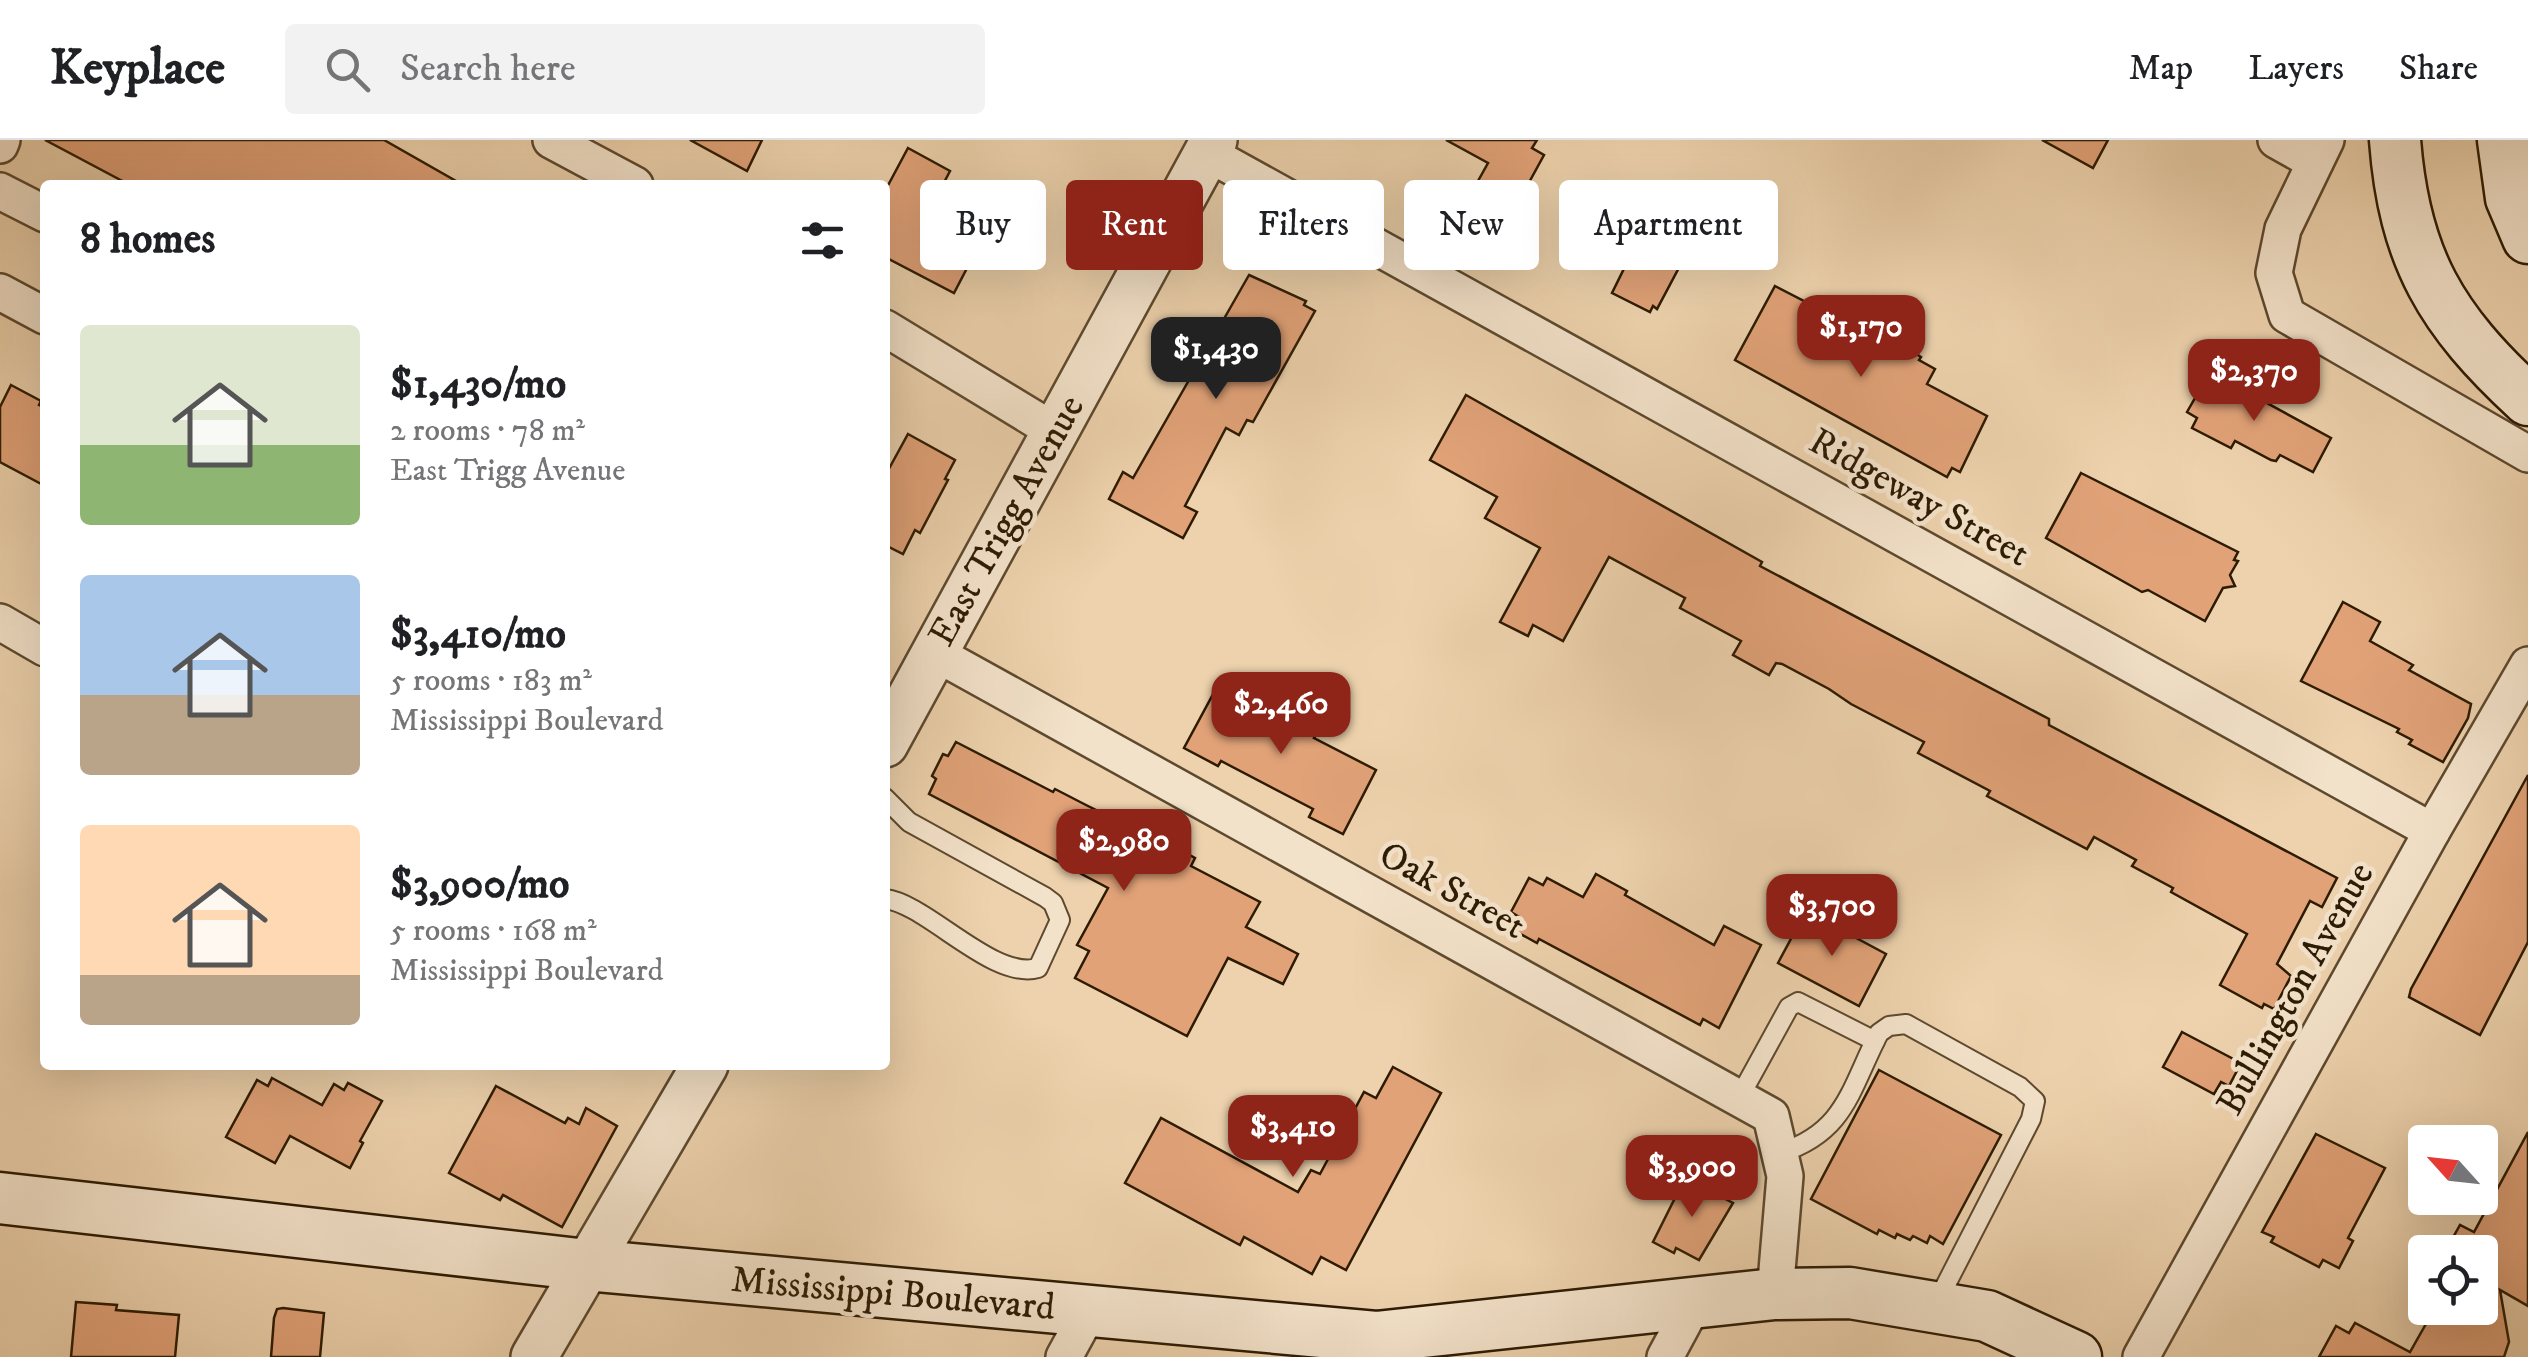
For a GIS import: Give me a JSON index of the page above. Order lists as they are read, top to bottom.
{
  "streets": {
    "main road": ["Mississippi Boulevard"],
    "street": [
      "Ridgeway Street",
      "East Trigg Avenue",
      "Oak Street",
      "Bullington Avenue"
    ]
  },
  "crossings": [
    ["Ridgeway Street", "East Trigg Avenue"],
    ["Ridgeway Street", "Bullington Avenue"],
    ["East Trigg Avenue", "Oak Street"],
    ["Oak Street", "Mississippi Boulevard"]
  ],
  "north": "top left",
  "page": {
    "header": "Keyplace",
    "search": "Search here",
    "nav": ["Map", "Layers", "Share"],
    "chip": [
      "Buy",
      "Rent",
      "Filters",
      "New",
      "Apartment"
    ],
    "heading": "8 homes",
    "price": [
      "$1,170",
      "$1,430",
      "$2,370",
      "$2,460",
      "$2,980",
      "$3,700",
      "$3,410",
      "$3,900"
    ],
    "list": [
      {
        "name": "$1,430/mo",
        "note": "2 rooms · 78 m² · East Trigg Avenue"
      },
      {
        "name": "$3,410/mo",
        "note": "5 rooms · 183 m² · Mississippi Boulevard"
      },
      {
        "name": "$3,900/mo",
        "note": "5 rooms · 168 m² · Mississippi Boulevard"
      }
    ]
  }
}
